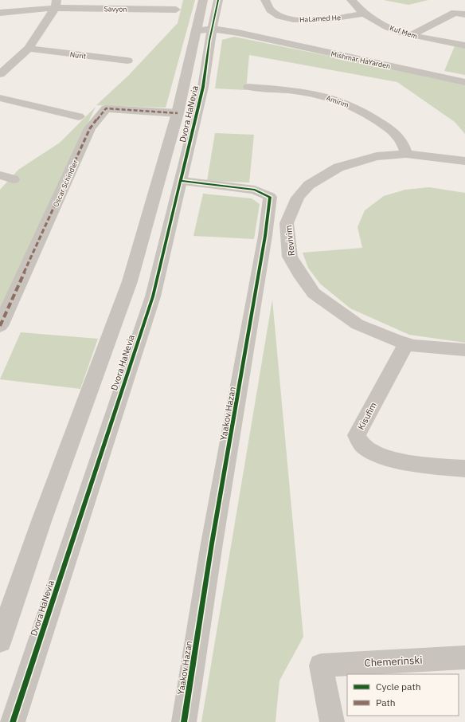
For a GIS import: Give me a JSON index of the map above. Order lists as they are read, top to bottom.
{
  "streets": {
    "street": [
      "Savyon",
      "HaLamed He",
      "Kuf Mem",
      "Nurit",
      "Mishmar HaYarden",
      "Amirim",
      "Dvora HaNevia",
      "Oscar Schindler",
      "Revivim",
      "Yaakov Hazan",
      "Kisufim",
      "Chemerinski"
    ]
  },
  "crossings": [
    ["HaLamed He", "Kuf Mem"],
    ["Mishmar HaYarden", "Dvora HaNevia"],
    ["Amirim", "Revivim"],
    ["Dvora HaNevia", "Oscar Schindler"],
    ["Dvora HaNevia", "Yaakov Hazan"],
    ["Revivim", "Kisufim"]
  ],
  "legend": ["Cycle path", "Path"]
}
